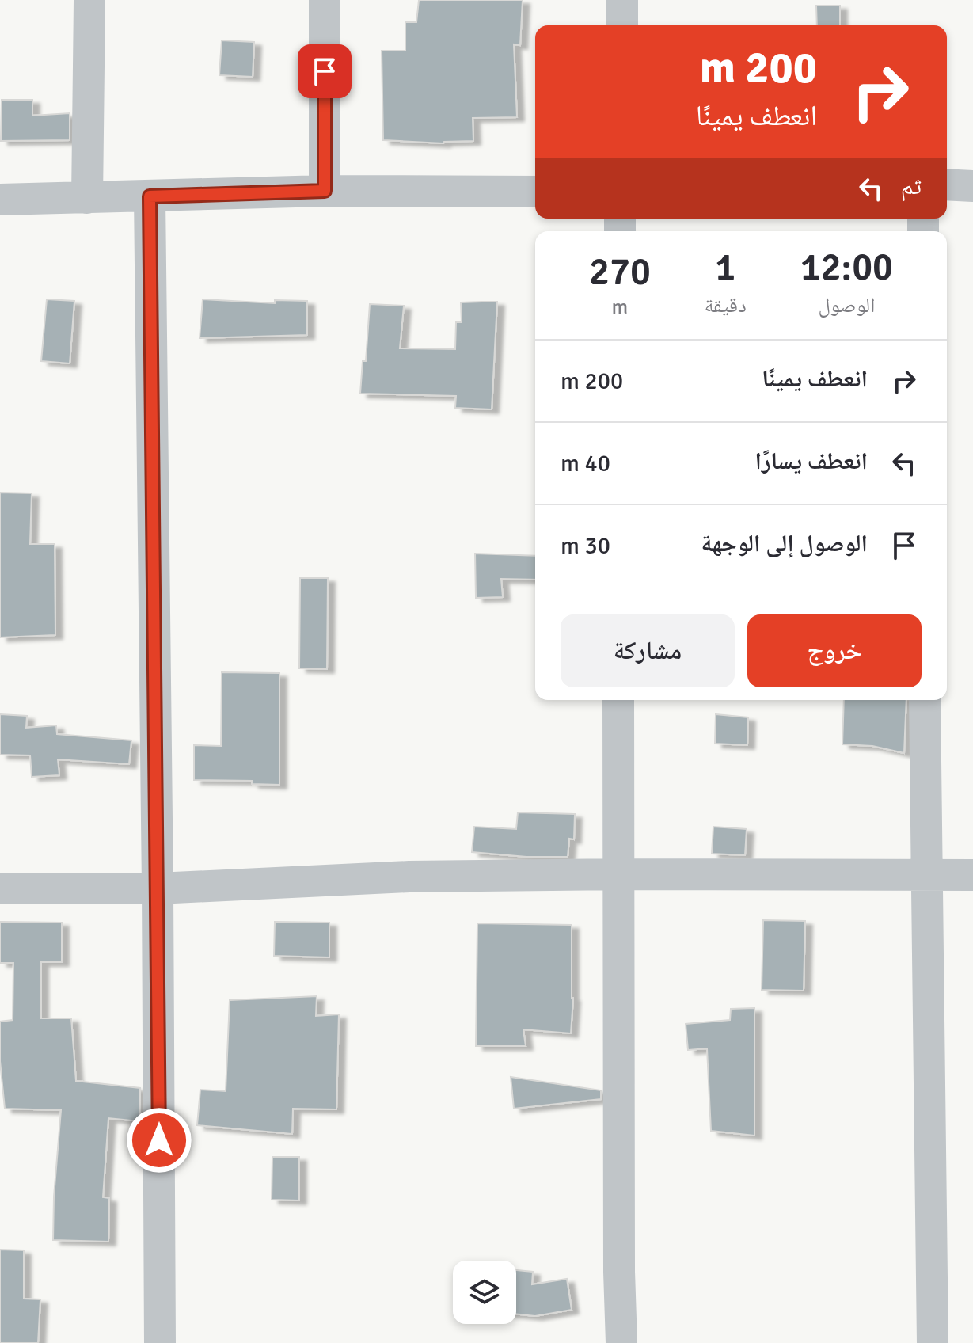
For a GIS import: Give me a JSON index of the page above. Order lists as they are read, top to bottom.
{
  "page": {
    "turn": ["200 m", "انعطف يمينًا"],
    "then": "ثم",
    "eta": [
      "12:00",
      "الوصول",
      "1",
      "دقيقة",
      "270",
      "m"
    ],
    "list": [
      {
        "name": "انعطف يمينًا",
        "value": "200 m"
      },
      {
        "name": "انعطف يسارًا",
        "value": "40 m"
      },
      {
        "name": "الوصول إلى الوجهة",
        "value": "30 m"
      }
    ],
    "buttons": ["خروج", "مشاركة"]
  }
}
